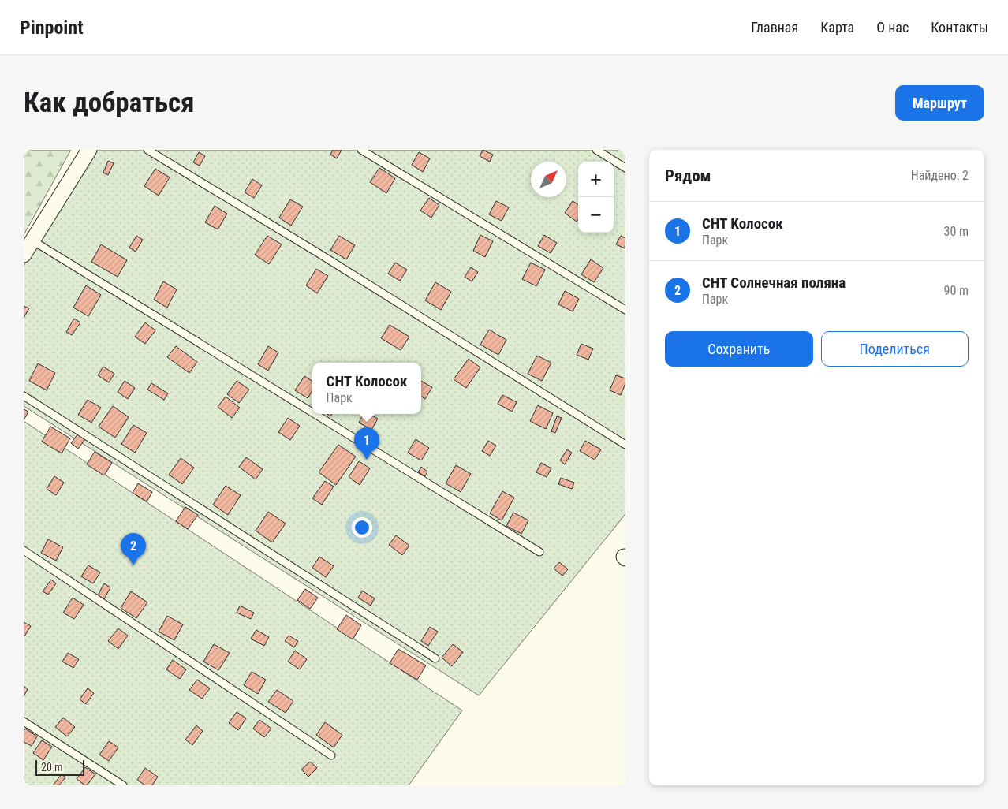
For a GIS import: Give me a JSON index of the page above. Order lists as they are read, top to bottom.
{
  "scale_bar": "20 m",
  "north": "top right",
  "page": {
    "header": "Pinpoint",
    "nav": [
      "Главная",
      "Карта",
      "О нас",
      "Контакты"
    ],
    "buttons": [
      "Маршрут",
      ["Сохранить", "Поделиться"]
    ],
    "title": "Как добраться",
    "heading": ["Рядом", "Найдено: 2"],
    "map_buttons": ["+", "−"],
    "list": [
      {
        "mark": "1",
        "name": "СНТ Колосок",
        "note": "Парк",
        "value": "30 m"
      },
      {
        "mark": "2",
        "name": "СНТ Солнечная поляна",
        "note": "Парк",
        "value": "90 m"
      }
    ],
    "popup": ["СНТ Колосок", "Парк"],
    "pins": ["1", "2"],
    "scale": "20 m"
  }
}
